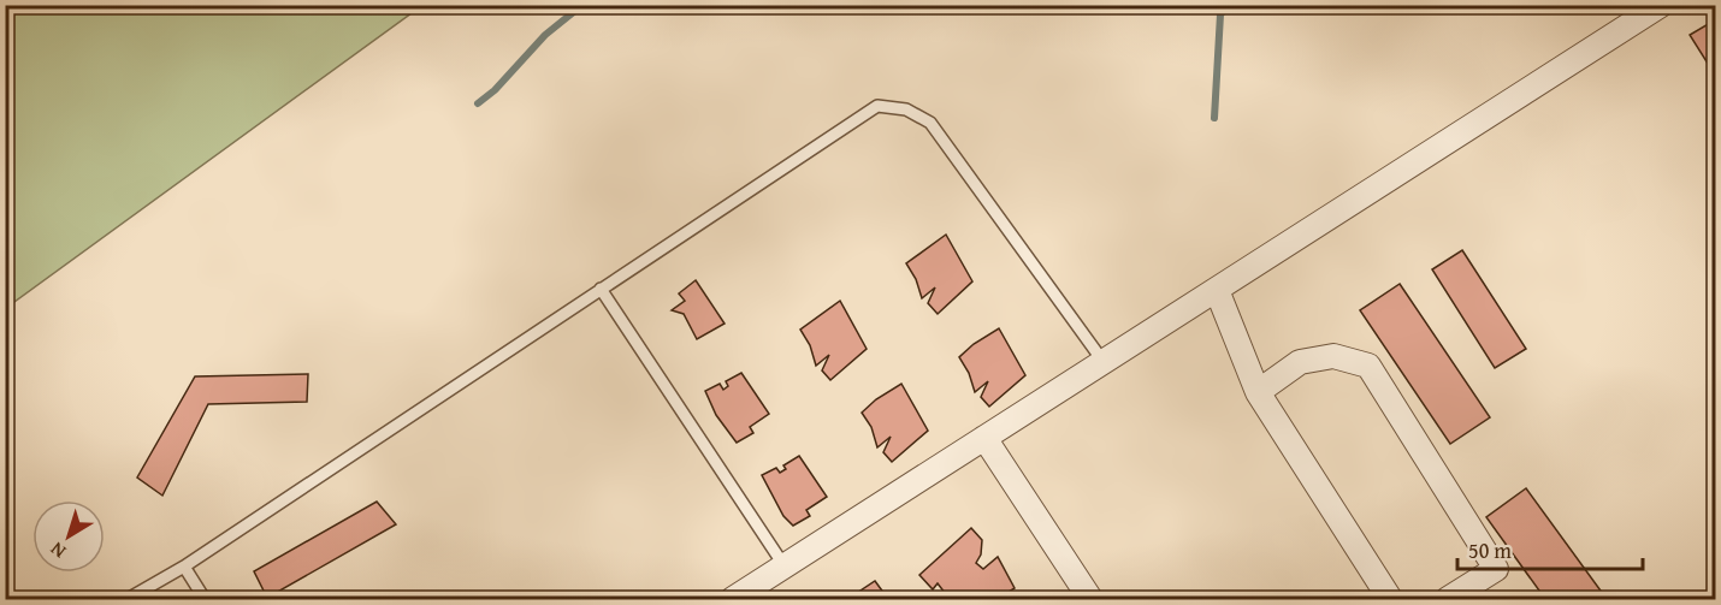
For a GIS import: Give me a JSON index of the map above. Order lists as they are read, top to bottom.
{
  "scale_bar": "50 m",
  "north": "bottom left"
}
